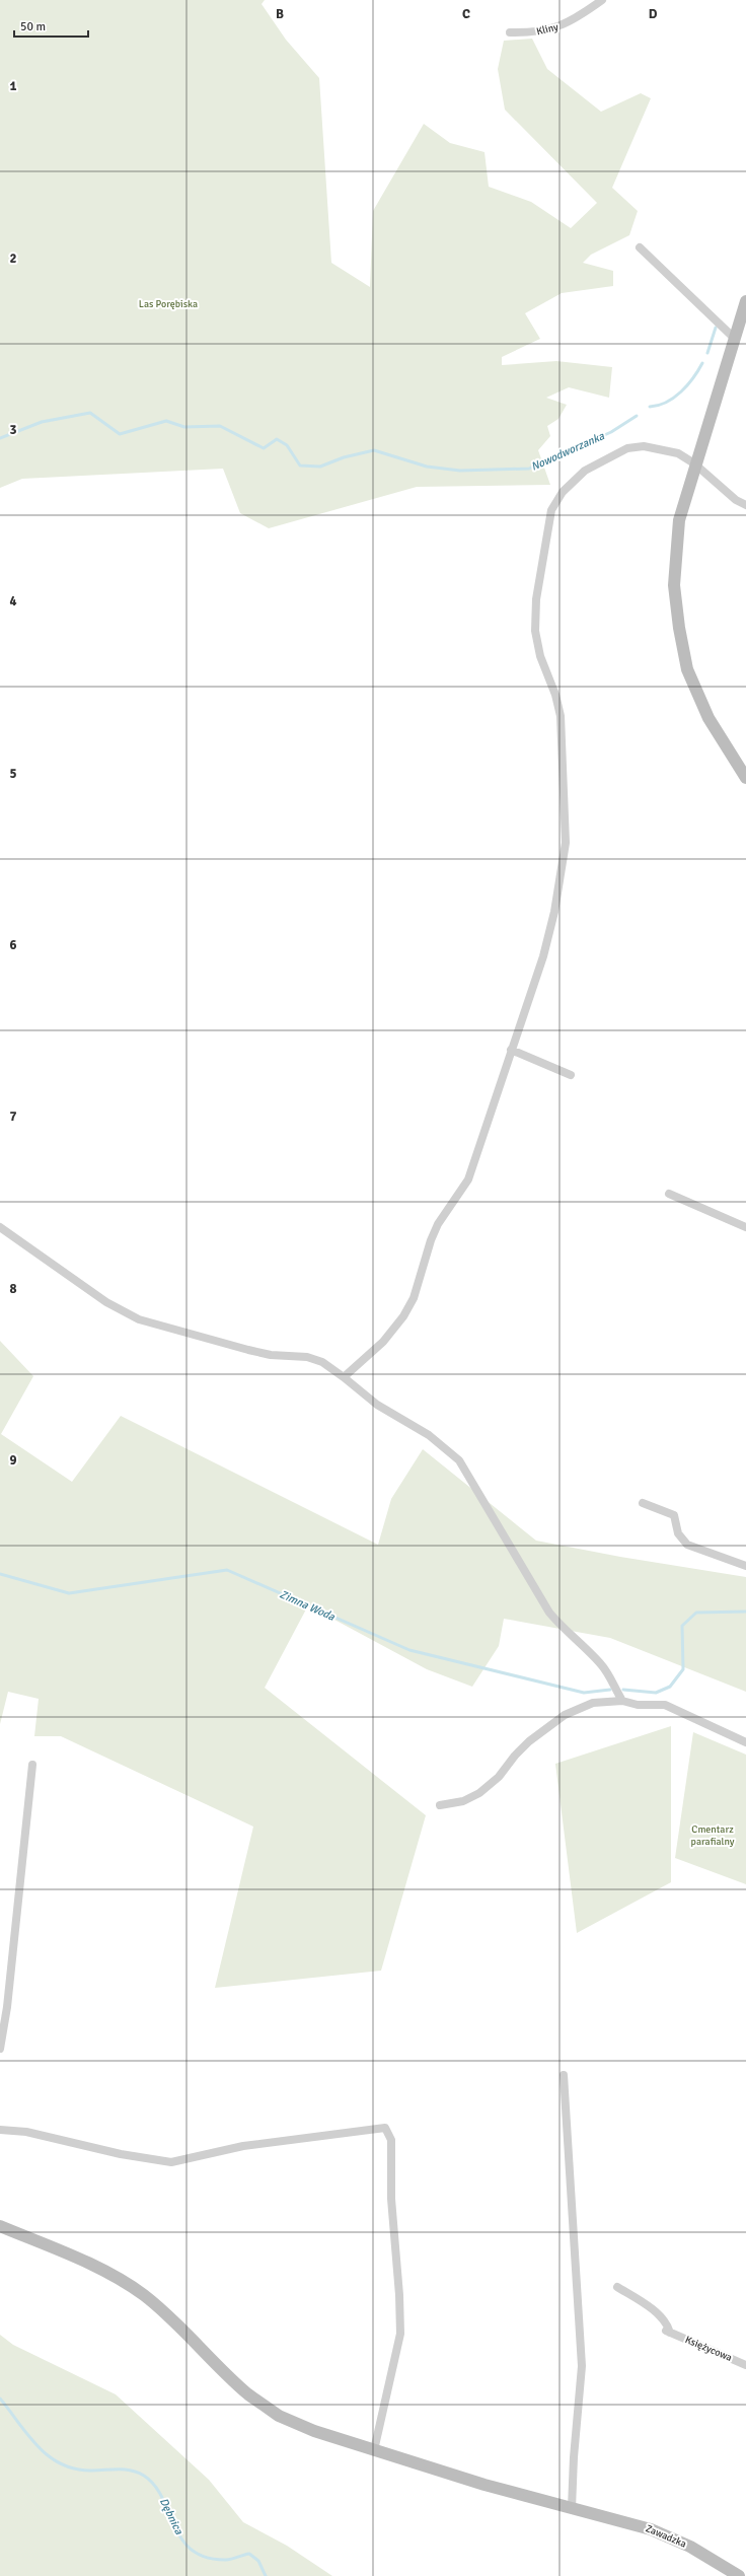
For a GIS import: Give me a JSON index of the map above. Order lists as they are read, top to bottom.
{
  "streets": {
    "street": ["Kliny", "Księżycowa", "Zawadzka"]
  },
  "water": ["Nowodworzanka", "Zimna Woda", "Dębnica"],
  "parks": ["Las Porębiska", "Cmentarz parafialny"],
  "scale_bar": "50 m",
  "grid": {
    "columns": ["B", "C", "D"],
    "rows": [
      "1",
      "2",
      "3",
      "4",
      "5",
      "6",
      "7",
      "8",
      "9"
    ]
  }
}
